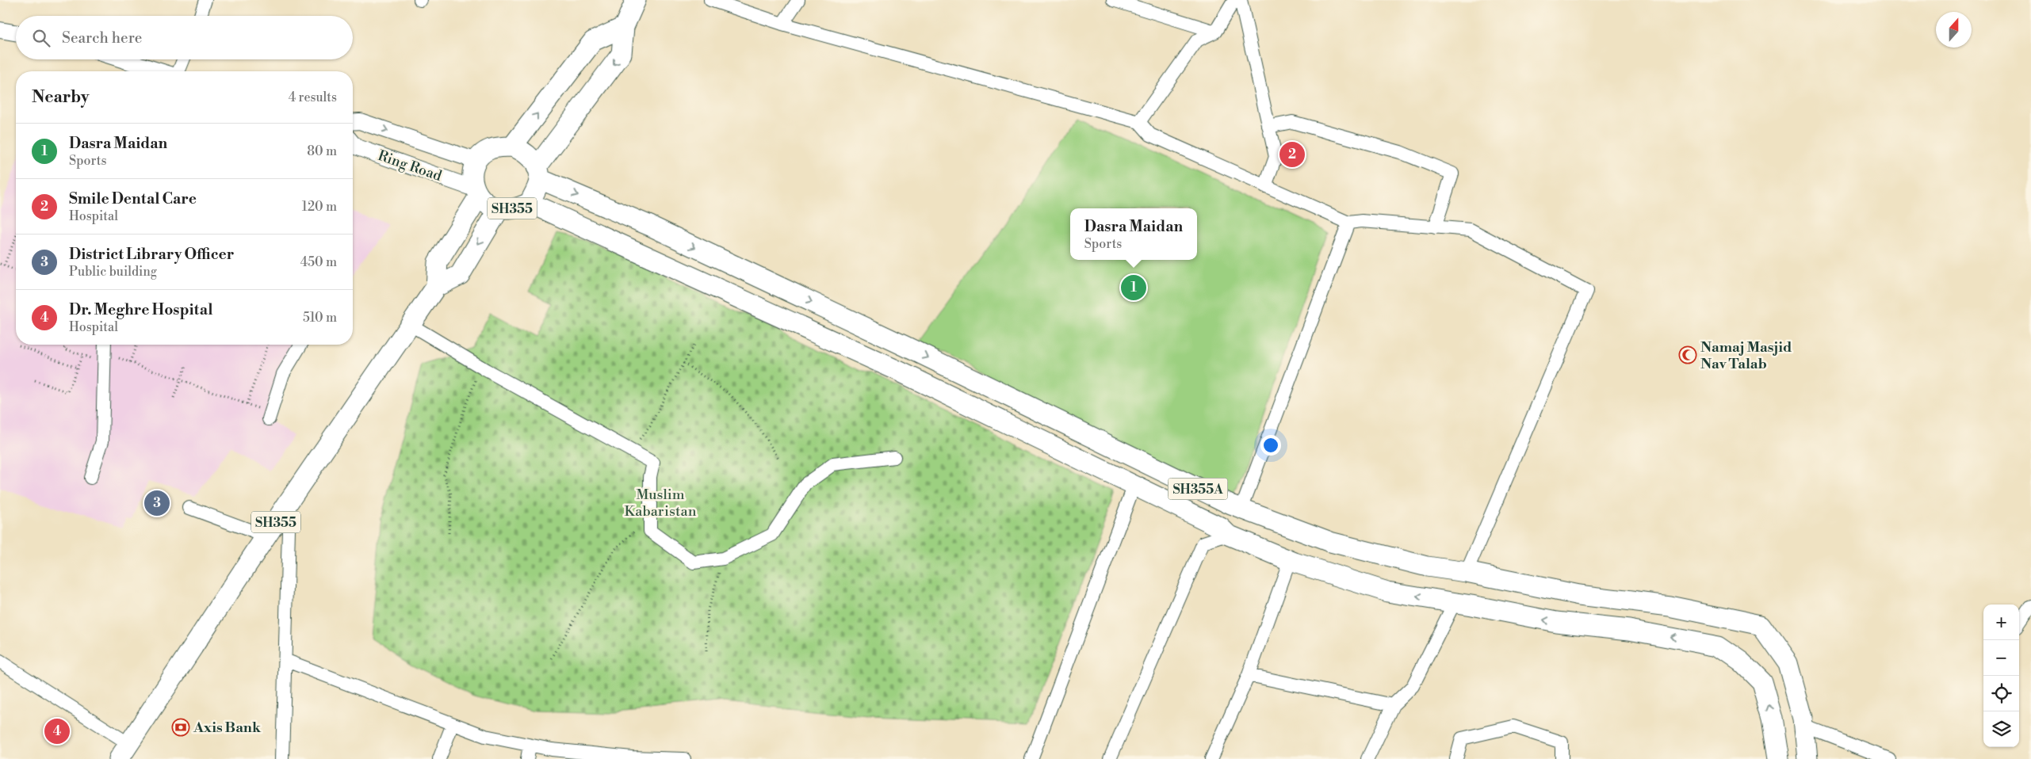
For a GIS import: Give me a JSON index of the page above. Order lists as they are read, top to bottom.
{
  "streets": {
    "main road": ["SH355", "SH355A"],
    "street": ["Ring Road"]
  },
  "crossings": [
    ["Ring Road", "SH355"],
    ["Ring Road", "SH355A"],
    ["SH355", "SH355A"]
  ],
  "parks": ["Muslim Kabaristan"],
  "places": {
    "mosque": ["Namaj Masjid Nav Talab"],
    "bank": ["Axis Bank"]
  },
  "north": "top",
  "page": {
    "search": "Search here",
    "heading": ["Nearby", "4 results"],
    "list": [
      {
        "mark": "1",
        "name": "Dasra Maidan",
        "note": "Sports",
        "value": "80 m"
      },
      {
        "mark": "2",
        "name": "Smile Dental Care",
        "note": "Hospital",
        "value": "120 m"
      },
      {
        "mark": "3",
        "name": "District Library Officer",
        "note": "Public building",
        "value": "450 m"
      },
      {
        "mark": "4",
        "name": "Dr. Meghre Hospital",
        "note": "Hospital",
        "value": "510 m"
      }
    ],
    "pins": [
      "2",
      "1",
      "3",
      "4"
    ],
    "popup": ["Dasra Maidan", "Sports"],
    "map_buttons": ["+", "−"]
  }
}
